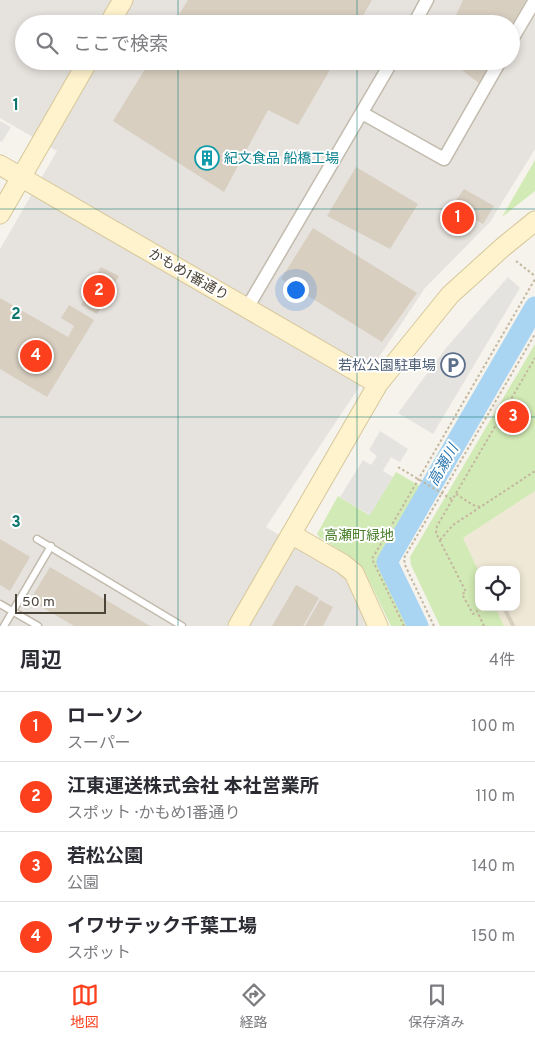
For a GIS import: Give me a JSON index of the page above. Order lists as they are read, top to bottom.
{
  "streets": {
    "street": ["かもめ1番通り"]
  },
  "water": ["高瀬川"],
  "parks": ["高瀬町緑地"],
  "places": {
    "building": ["紀文食品 船橋工場"],
    "parking": ["若松公園駐車場"]
  },
  "scale_bar": "50 m",
  "page": {
    "search": "ここで検索",
    "pins": [
      "1",
      "2",
      "4",
      "3"
    ],
    "scale": "50 m",
    "heading": ["周辺", "4件"],
    "list": [
      {
        "mark": "1",
        "name": "ローソン",
        "note": "スーパー",
        "value": "100 m"
      },
      {
        "mark": "2",
        "name": "江東運送株式会社 本社営業所",
        "note": "スポット · かもめ1番通り",
        "value": "110 m"
      },
      {
        "mark": "3",
        "name": "若松公園",
        "note": "公園",
        "value": "140 m"
      },
      {
        "mark": "4",
        "name": "イワサテック千葉工場",
        "note": "スポット",
        "value": "150 m"
      }
    ],
    "nav": ["地図", "経路", "保存済み"]
  },
  "grid": {
    "rows": ["1", "2", "3"]
  }
}
